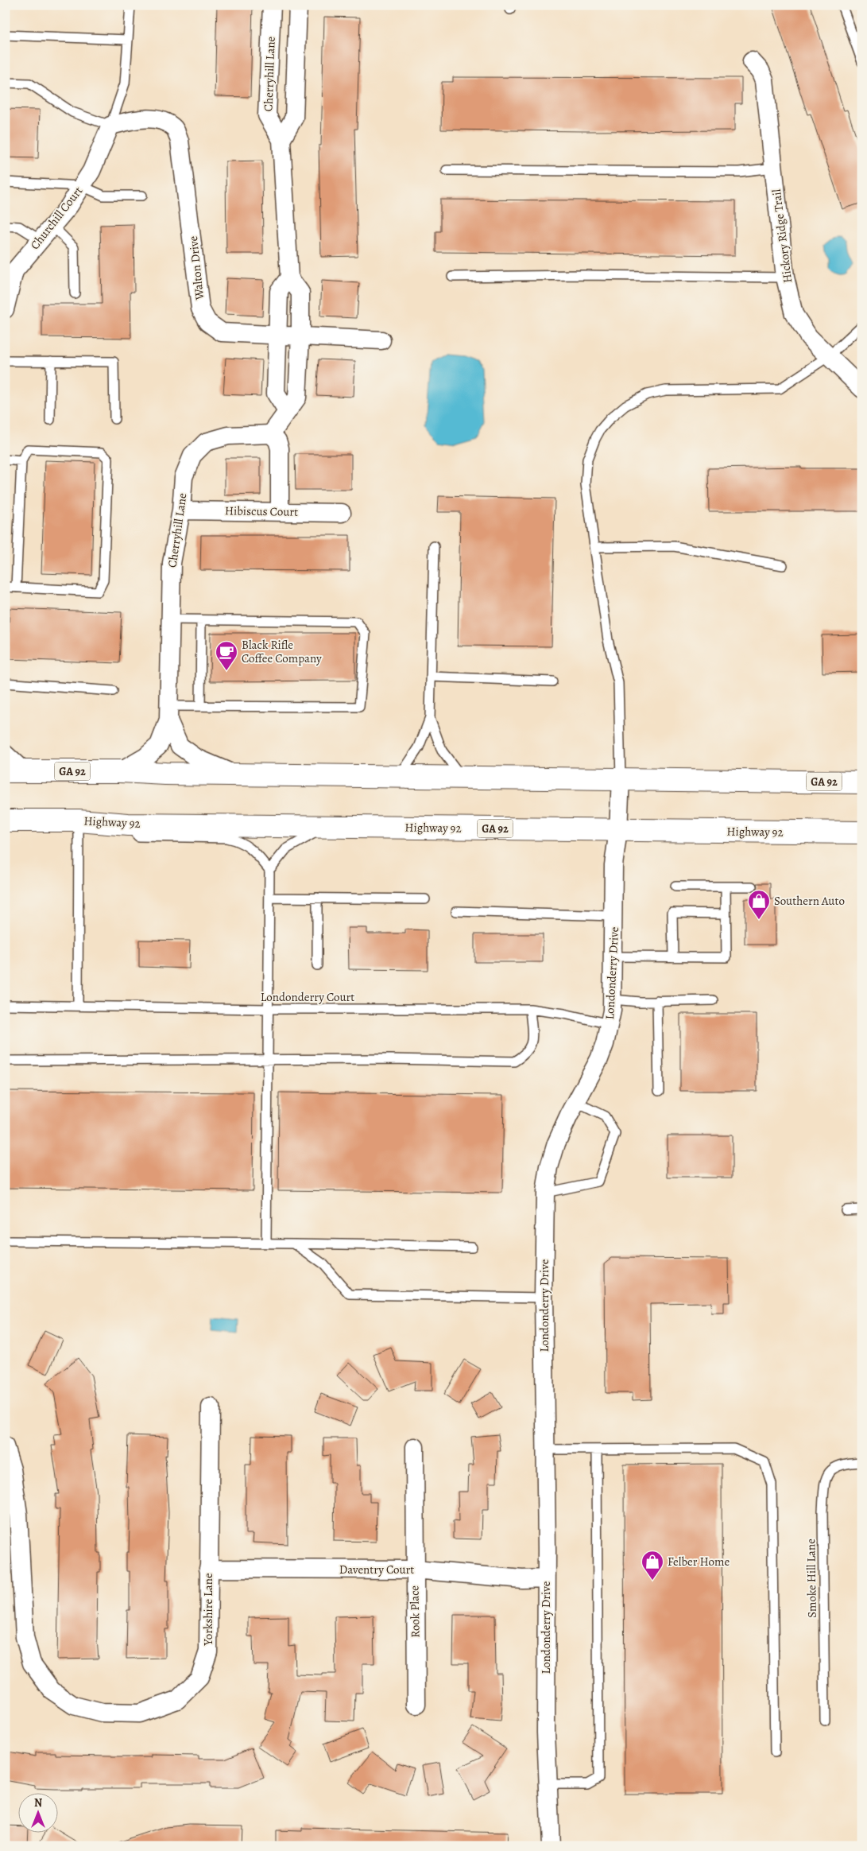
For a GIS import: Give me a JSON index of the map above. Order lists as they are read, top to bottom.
{
  "streets": {
    "main road": ["GA 92", "Highway 92"],
    "street": [
      "Cherryhill Lane",
      "Churchill Court",
      "Hickory Ridge Trail",
      "Walton Drive",
      "Hibiscus Court",
      "Londonderry Drive",
      "Daventry Court",
      "Yorkshire Lane",
      "Rook Place"
    ],
    "lane": ["Londonderry Court", "Smoke Hill Lane"]
  },
  "crossings": [
    ["Cherryhill Lane", "Hibiscus Court"],
    ["Churchill Court", "Walton Drive"],
    ["GA 92", "Londonderry Drive"],
    ["Highway 92", "Londonderry Drive"],
    ["Londonderry Drive", "Londonderry Court"],
    ["Londonderry Drive", "Daventry Court"],
    ["Daventry Court", "Yorkshire Lane"],
    ["Daventry Court", "Rook Place"]
  ],
  "places": {
    "cafe": ["Black Rifle Coffee Company"],
    "shop": ["Southern Auto", "Felber Home"]
  },
  "north": "top"
}
